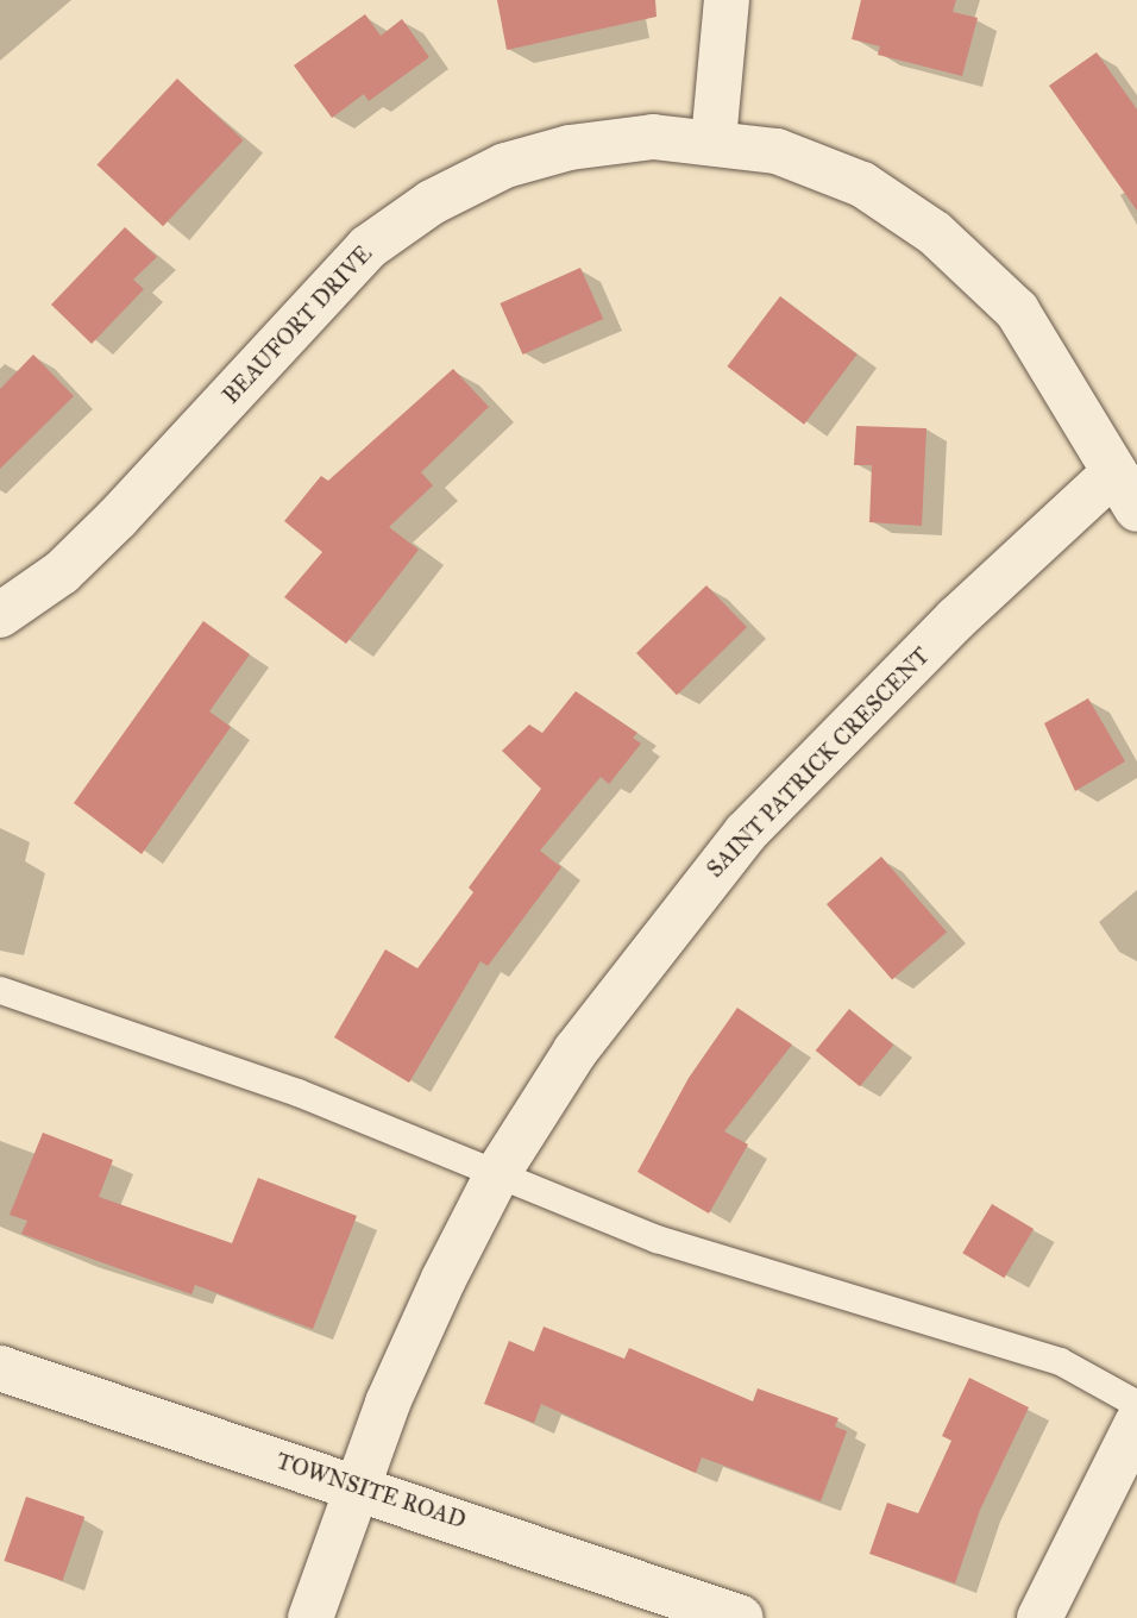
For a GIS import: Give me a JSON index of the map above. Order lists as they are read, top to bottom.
{
  "streets": {
    "street": ["BEAUFORT DRIVE", "SAINT PATRICK CRESCENT", "TOWNSITE ROAD"]
  },
  "crossings": [
    ["BEAUFORT DRIVE", "SAINT PATRICK CRESCENT"],
    ["SAINT PATRICK CRESCENT", "TOWNSITE ROAD"]
  ]
}
